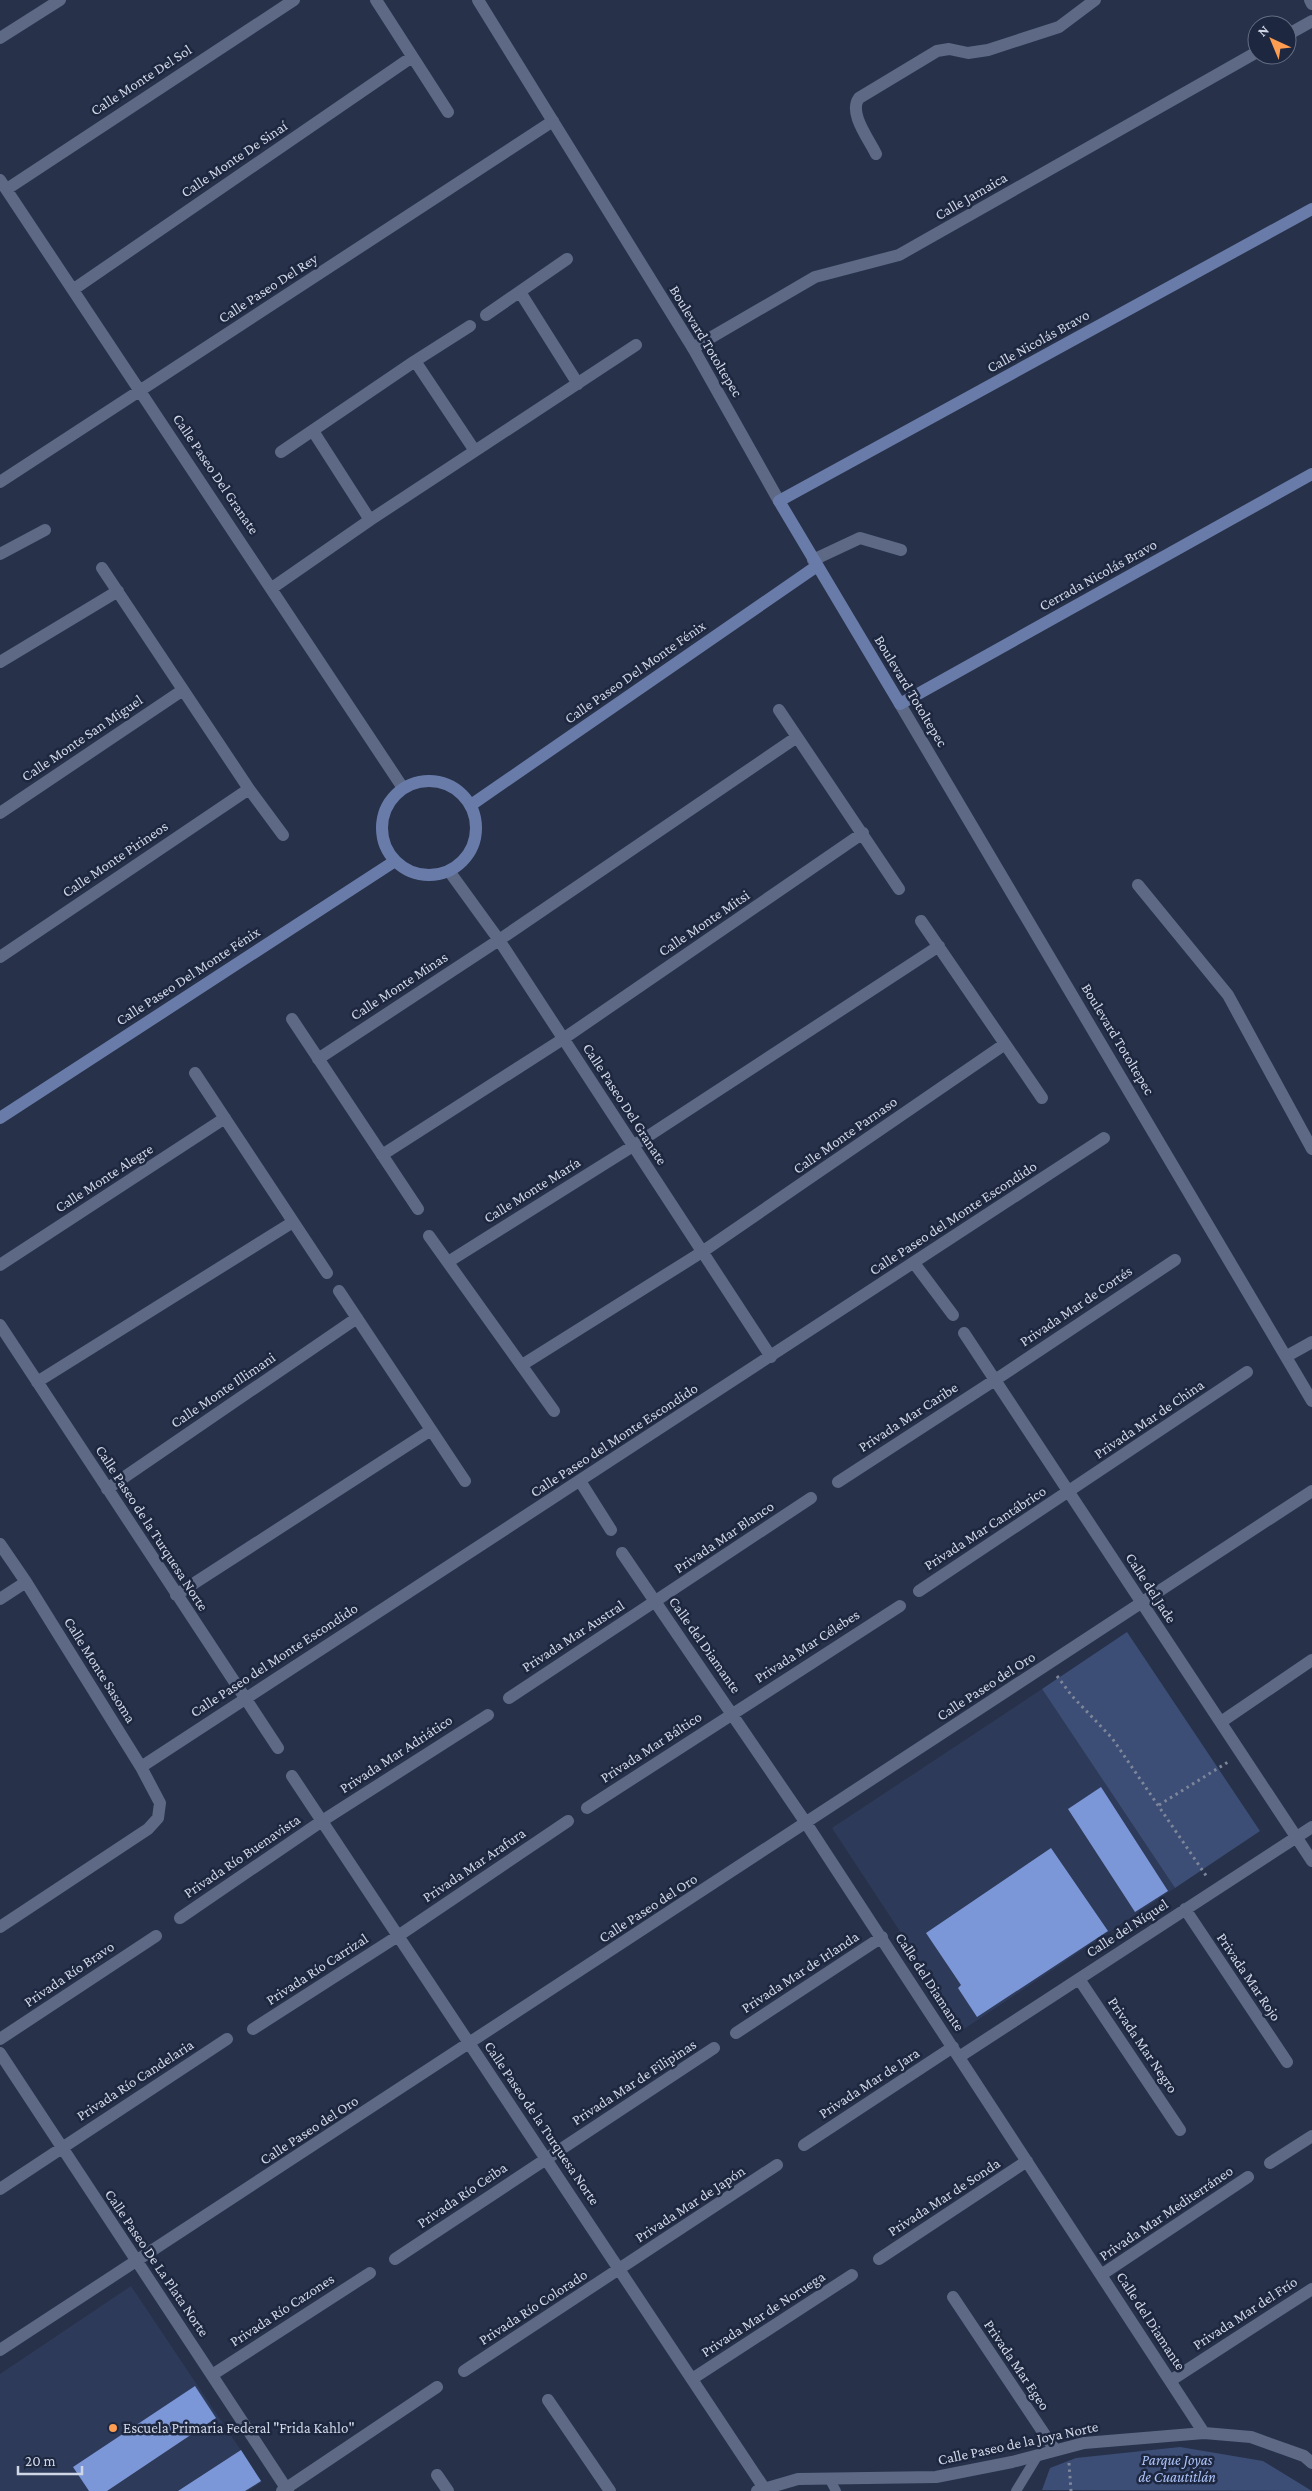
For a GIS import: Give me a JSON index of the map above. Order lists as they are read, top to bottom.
{
  "streets": {
    "main road": [
      "Boulevard Totoltepec",
      "Calle Nicolás Bravo",
      "Cerrada Nicolás Bravo",
      "Calle Paseo Del Monte Fénix"
    ],
    "street": [
      "Calle Monte Del Sol",
      "Calle Monte De Sinaí",
      "Calle Jamaica",
      "Calle Paseo Del Rey",
      "Calle Paseo Del Granate",
      "Calle Monte San Miguel",
      "Calle Monte Pirineos",
      "Calle Monte Mitsi",
      "Calle Monte Minas",
      "Calle Monte Parnaso",
      "Calle Monte Alegre",
      "Calle Monte María",
      "Calle Paseo del Monte Escondido",
      "Privada Mar de Cortés",
      "Calle Monte Illimani",
      "Privada Mar Caribe",
      "Privada Mar de China",
      "Calle Paseo de la Turquesa Norte",
      "Privada Mar Cantábrico",
      "Privada Mar Blanco",
      "Calle del Jade",
      "Privada Mar Austral",
      "Calle del Diamante",
      "Privada Mar Célebes",
      "Calle Monte Sasoma",
      "Calle Paseo del Oro",
      "Privada Mar Báltico",
      "Privada Mar Adriático",
      "Privada Río Buenavista",
      "Privada Mar Arafura",
      "Calle del Níquel",
      "Privada Río Carrizal",
      "Privada Mar de Irlanda",
      "Privada Río Bravo",
      "Privada Mar Rojo",
      "Privada Mar Negro",
      "Privada Río Candelaria",
      "Privada Mar de Filipinas",
      "Privada Mar de Jara",
      "Privada Río Ceiba",
      "Privada Mar de Sonda",
      "Privada Mar de Japón",
      "Privada Mar Mediterráneo",
      "Calle Paseo De La Plata Norte",
      "Privada Río Colorado",
      "Privada Río Cazones",
      "Privada Mar del Frío",
      "Privada Mar de Noruega",
      "Privada Mar Egeo",
      "Calle Paseo de la Joya Norte"
    ]
  },
  "crossings": [
    ["Calle Monte Del Sol", "Calle Paseo Del Granate"],
    ["Calle Monte De Sinaí", "Calle Paseo Del Granate"],
    ["Calle Jamaica", "Boulevard Totoltepec"],
    ["Calle Paseo Del Rey", "Boulevard Totoltepec"],
    ["Calle Paseo Del Rey", "Calle Paseo Del Granate"],
    ["Boulevard Totoltepec", "Calle Nicolás Bravo"],
    ["Boulevard Totoltepec", "Cerrada Nicolás Bravo"],
    ["Boulevard Totoltepec", "Calle Paseo Del Monte Fénix"],
    ["Calle Paseo Del Granate", "Calle Paseo Del Monte Fénix"],
    ["Calle Paseo Del Granate", "Calle Monte Mitsi"],
    ["Calle Paseo Del Granate", "Calle Monte Minas"],
    ["Calle Paseo Del Granate", "Calle Monte Parnaso"],
    ["Calle Paseo Del Granate", "Calle Monte María"],
    ["Calle Paseo Del Granate", "Calle Paseo del Monte Escondido"],
    ["Calle Paseo del Monte Escondido", "Calle Paseo de la Turquesa Norte"],
    ["Calle Paseo del Monte Escondido", "Calle Monte Sasoma"],
    ["Privada Mar de Cortés", "Privada Mar Caribe"],
    ["Privada Mar de Cortés", "Calle del Jade"],
    ["Calle Monte Illimani", "Calle Paseo de la Turquesa Norte"],
    ["Privada Mar Caribe", "Calle del Jade"],
    ["Privada Mar de China", "Privada Mar Cantábrico"],
    ["Privada Mar de China", "Calle del Jade"],
    ["Calle Paseo de la Turquesa Norte", "Calle Paseo del Oro"],
    ["Calle Paseo de la Turquesa Norte", "Privada Mar Adriático"],
    ["Calle Paseo de la Turquesa Norte", "Privada Río Buenavista"],
    ["Calle Paseo de la Turquesa Norte", "Privada Mar Arafura"],
    ["Calle Paseo de la Turquesa Norte", "Privada Río Carrizal"],
    ["Calle Paseo de la Turquesa Norte", "Privada Mar de Filipinas"],
    ["Calle Paseo de la Turquesa Norte", "Privada Río Ceiba"],
    ["Calle Paseo de la Turquesa Norte", "Privada Mar de Japón"],
    ["Calle Paseo de la Turquesa Norte", "Privada Río Colorado"],
    ["Calle Paseo de la Turquesa Norte", "Privada Mar de Noruega"],
    ["Calle Paseo de la Turquesa Norte", "Calle Paseo de la Joya Norte"],
    ["Privada Mar Cantábrico", "Calle del Jade"],
    ["Privada Mar Blanco", "Privada Mar Austral"],
    ["Privada Mar Blanco", "Calle del Diamante"],
    ["Calle del Jade", "Calle Paseo del Oro"],
    ["Calle del Jade", "Calle del Níquel"],
    ["Privada Mar Austral", "Calle del Diamante"],
    ["Calle del Diamante", "Privada Mar Célebes"],
    ["Calle del Diamante", "Calle Paseo del Oro"],
    ["Calle del Diamante", "Privada Mar Báltico"],
    ["Calle del Diamante", "Calle del Níquel"],
    ["Calle del Diamante", "Privada Mar de Irlanda"],
    ["Calle del Diamante", "Privada Mar de Jara"],
    ["Calle del Diamante", "Privada Mar de Sonda"],
    ["Calle del Diamante", "Privada Mar Mediterráneo"],
    ["Calle del Diamante", "Privada Mar del Frío"],
    ["Calle del Diamante", "Calle Paseo de la Joya Norte"],
    ["Privada Mar Célebes", "Privada Mar Báltico"],
    ["Calle Paseo del Oro", "Calle Paseo De La Plata Norte"],
    ["Privada Mar Adriático", "Privada Río Buenavista"],
    ["Privada Mar Arafura", "Privada Río Carrizal"],
    ["Calle del Níquel", "Privada Mar Rojo"],
    ["Calle del Níquel", "Privada Mar Negro"],
    ["Calle del Níquel", "Privada Mar de Jara"],
    ["Privada Río Candelaria", "Calle Paseo De La Plata Norte"],
    ["Privada Mar de Filipinas", "Privada Río Ceiba"],
    ["Privada Mar de Japón", "Privada Río Colorado"],
    ["Calle Paseo De La Plata Norte", "Privada Río Cazones"],
    ["Privada Mar Egeo", "Calle Paseo de la Joya Norte"]
  ],
  "parks": ["Parque Joyas de Cuautitlán"],
  "places": ["Escuela Primaria Federal \"Frida Kahlo\""],
  "scale_bar": "20 m",
  "north": "top left"
}
